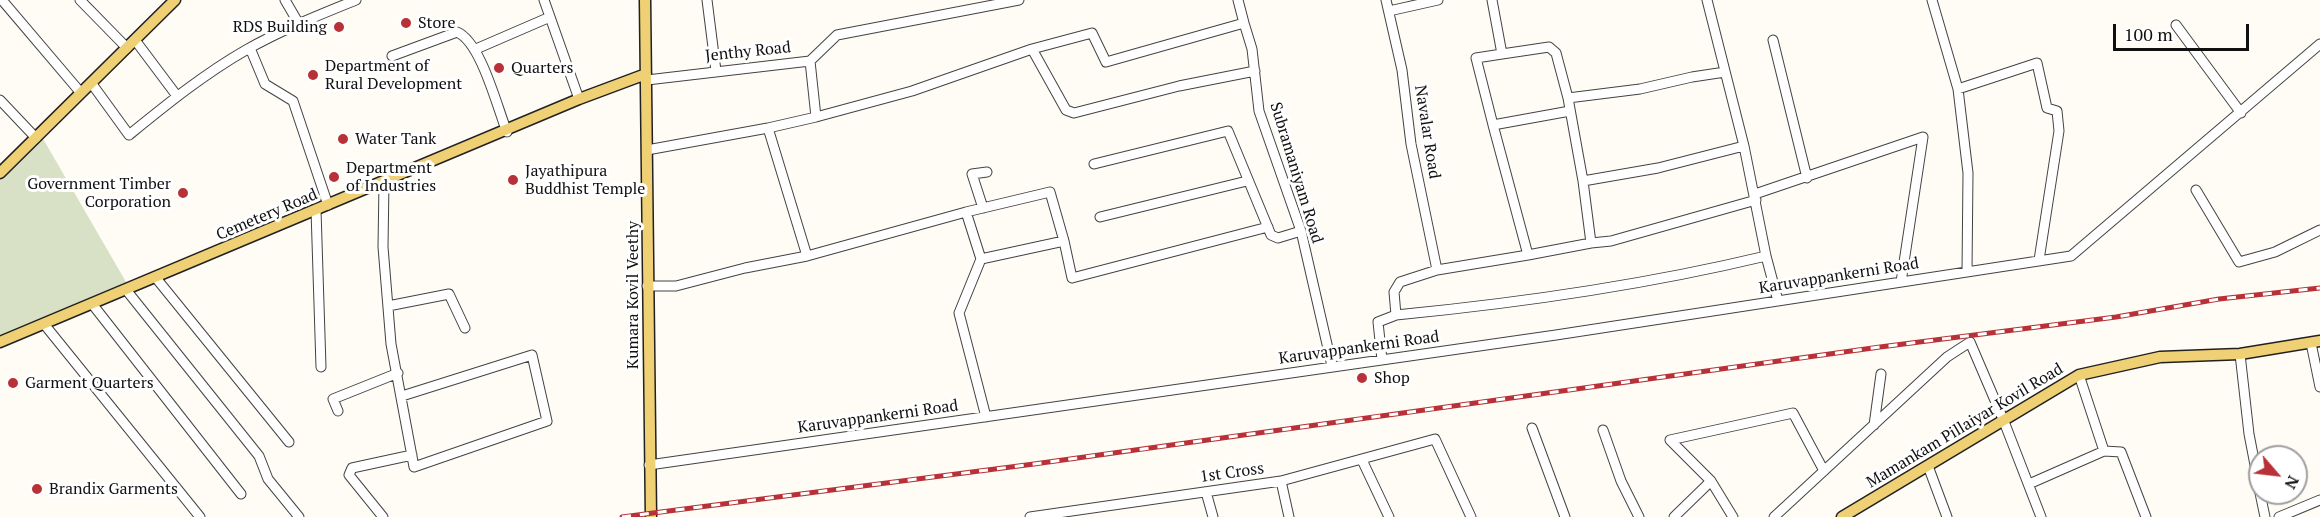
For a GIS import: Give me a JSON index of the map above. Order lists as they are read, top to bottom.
{
  "streets": {
    "main road": ["Cemetery Road", "Kumara Kovil Veethy", "Mamankam Pillaiyar Kovil Road"],
    "street": [
      "Jenthy Road",
      "Navalar Road",
      "Subramaniyam Road",
      "Karuvappankerni Road",
      "1st Cross"
    ]
  },
  "crossings": [
    ["Jenthy Road", "Cemetery Road"],
    ["Jenthy Road", "Kumara Kovil Veethy"],
    ["Subramaniyam Road", "Karuvappankerni Road"],
    ["Cemetery Road", "Kumara Kovil Veethy"],
    ["Karuvappankerni Road", "Kumara Kovil Veethy"]
  ],
  "places": [
    "Store",
    "RDS Building",
    "Quarters",
    "Department of Rural Development",
    "Water Tank",
    "Department of Industries",
    "Jayathipura Buddhist Temple",
    "Government Timber Corporation",
    "Shop",
    "Garment Quarters",
    "Brandix Garments"
  ],
  "scale_bar": "100 m",
  "north": "bottom right"
}
